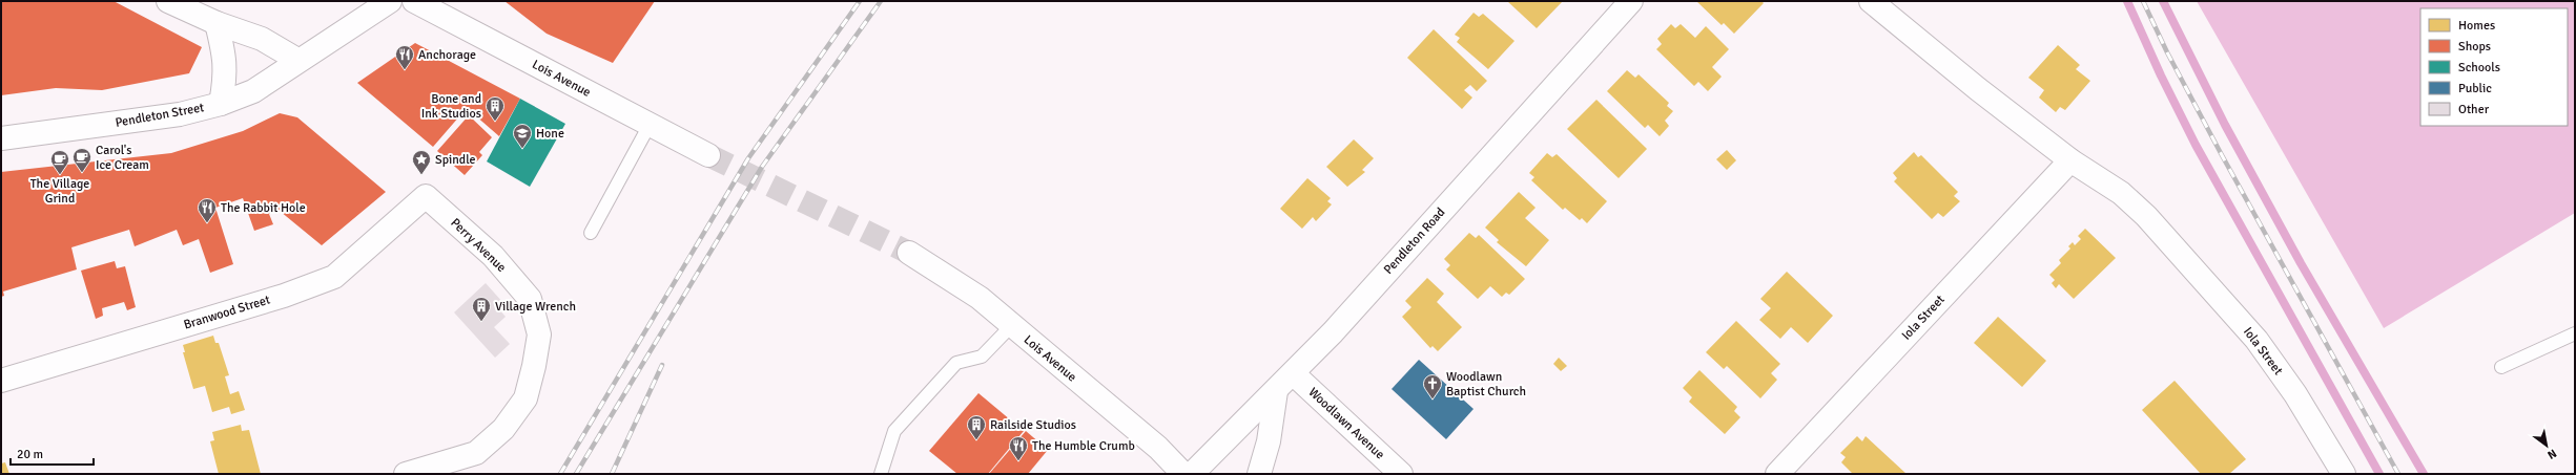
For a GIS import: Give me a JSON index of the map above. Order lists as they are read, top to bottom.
{
  "streets": {
    "street": [
      "Lois Avenue",
      "Pendleton Street",
      "Pendleton Road",
      "Perry Avenue",
      "Branwood Street",
      "Iola Street",
      "Woodlawn Avenue"
    ]
  },
  "crossings": [
    ["Pendleton Road", "Woodlawn Avenue"],
    ["Perry Avenue", "Branwood Street"]
  ],
  "places": {
    "restaurant": ["Anchorage", "The Rabbit Hole", "The Humble Crumb"],
    "building": ["Bone and Ink Studios", "Village Wrench", "Railside Studios"],
    "school or university": ["Hone"],
    "cafe": ["Carol's Ice Cream", "The Village Grind"],
    "place": ["Spindle"],
    "church": ["Woodlawn Baptist Church"]
  },
  "legend": [
    "Homes",
    "Shops",
    "Schools",
    "Public",
    "Other"
  ],
  "scale_bar": "20 m",
  "north": "bottom right"
}
